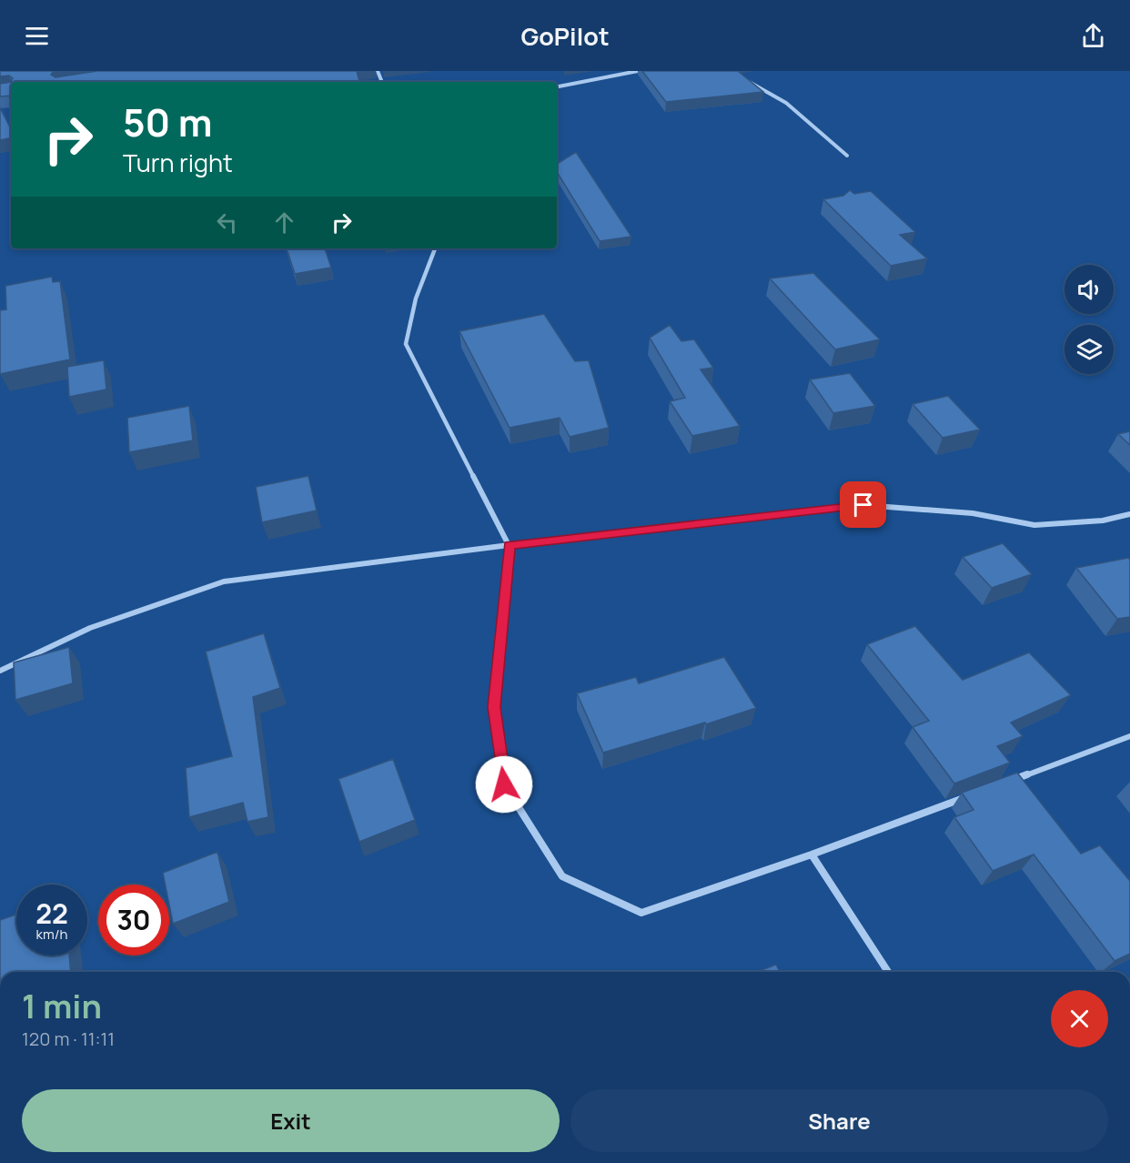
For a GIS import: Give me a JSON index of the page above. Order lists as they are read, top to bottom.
{
  "page": {
    "header": "GoPilot",
    "turn": ["50 m", "Turn right"],
    "speed": "22 km/h",
    "limit": "30",
    "heading": ["1 min", "120 m · 11:11"],
    "buttons": ["Exit", "Share"]
  }
}
